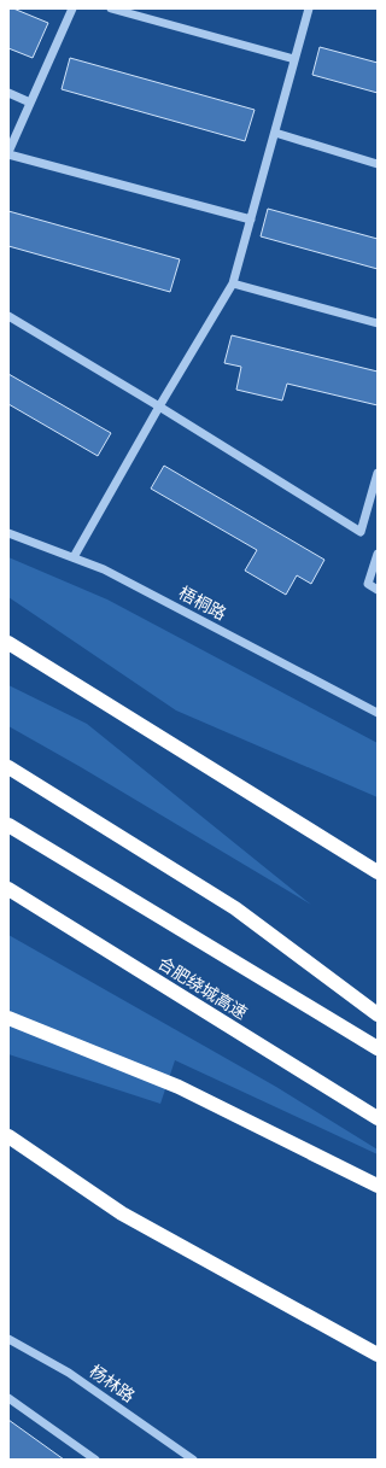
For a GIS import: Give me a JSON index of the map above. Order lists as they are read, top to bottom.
{
  "streets": {
    "highway": ["合肥绕城高速"],
    "street": ["梧桐路", "杨林路"]
  }
}
